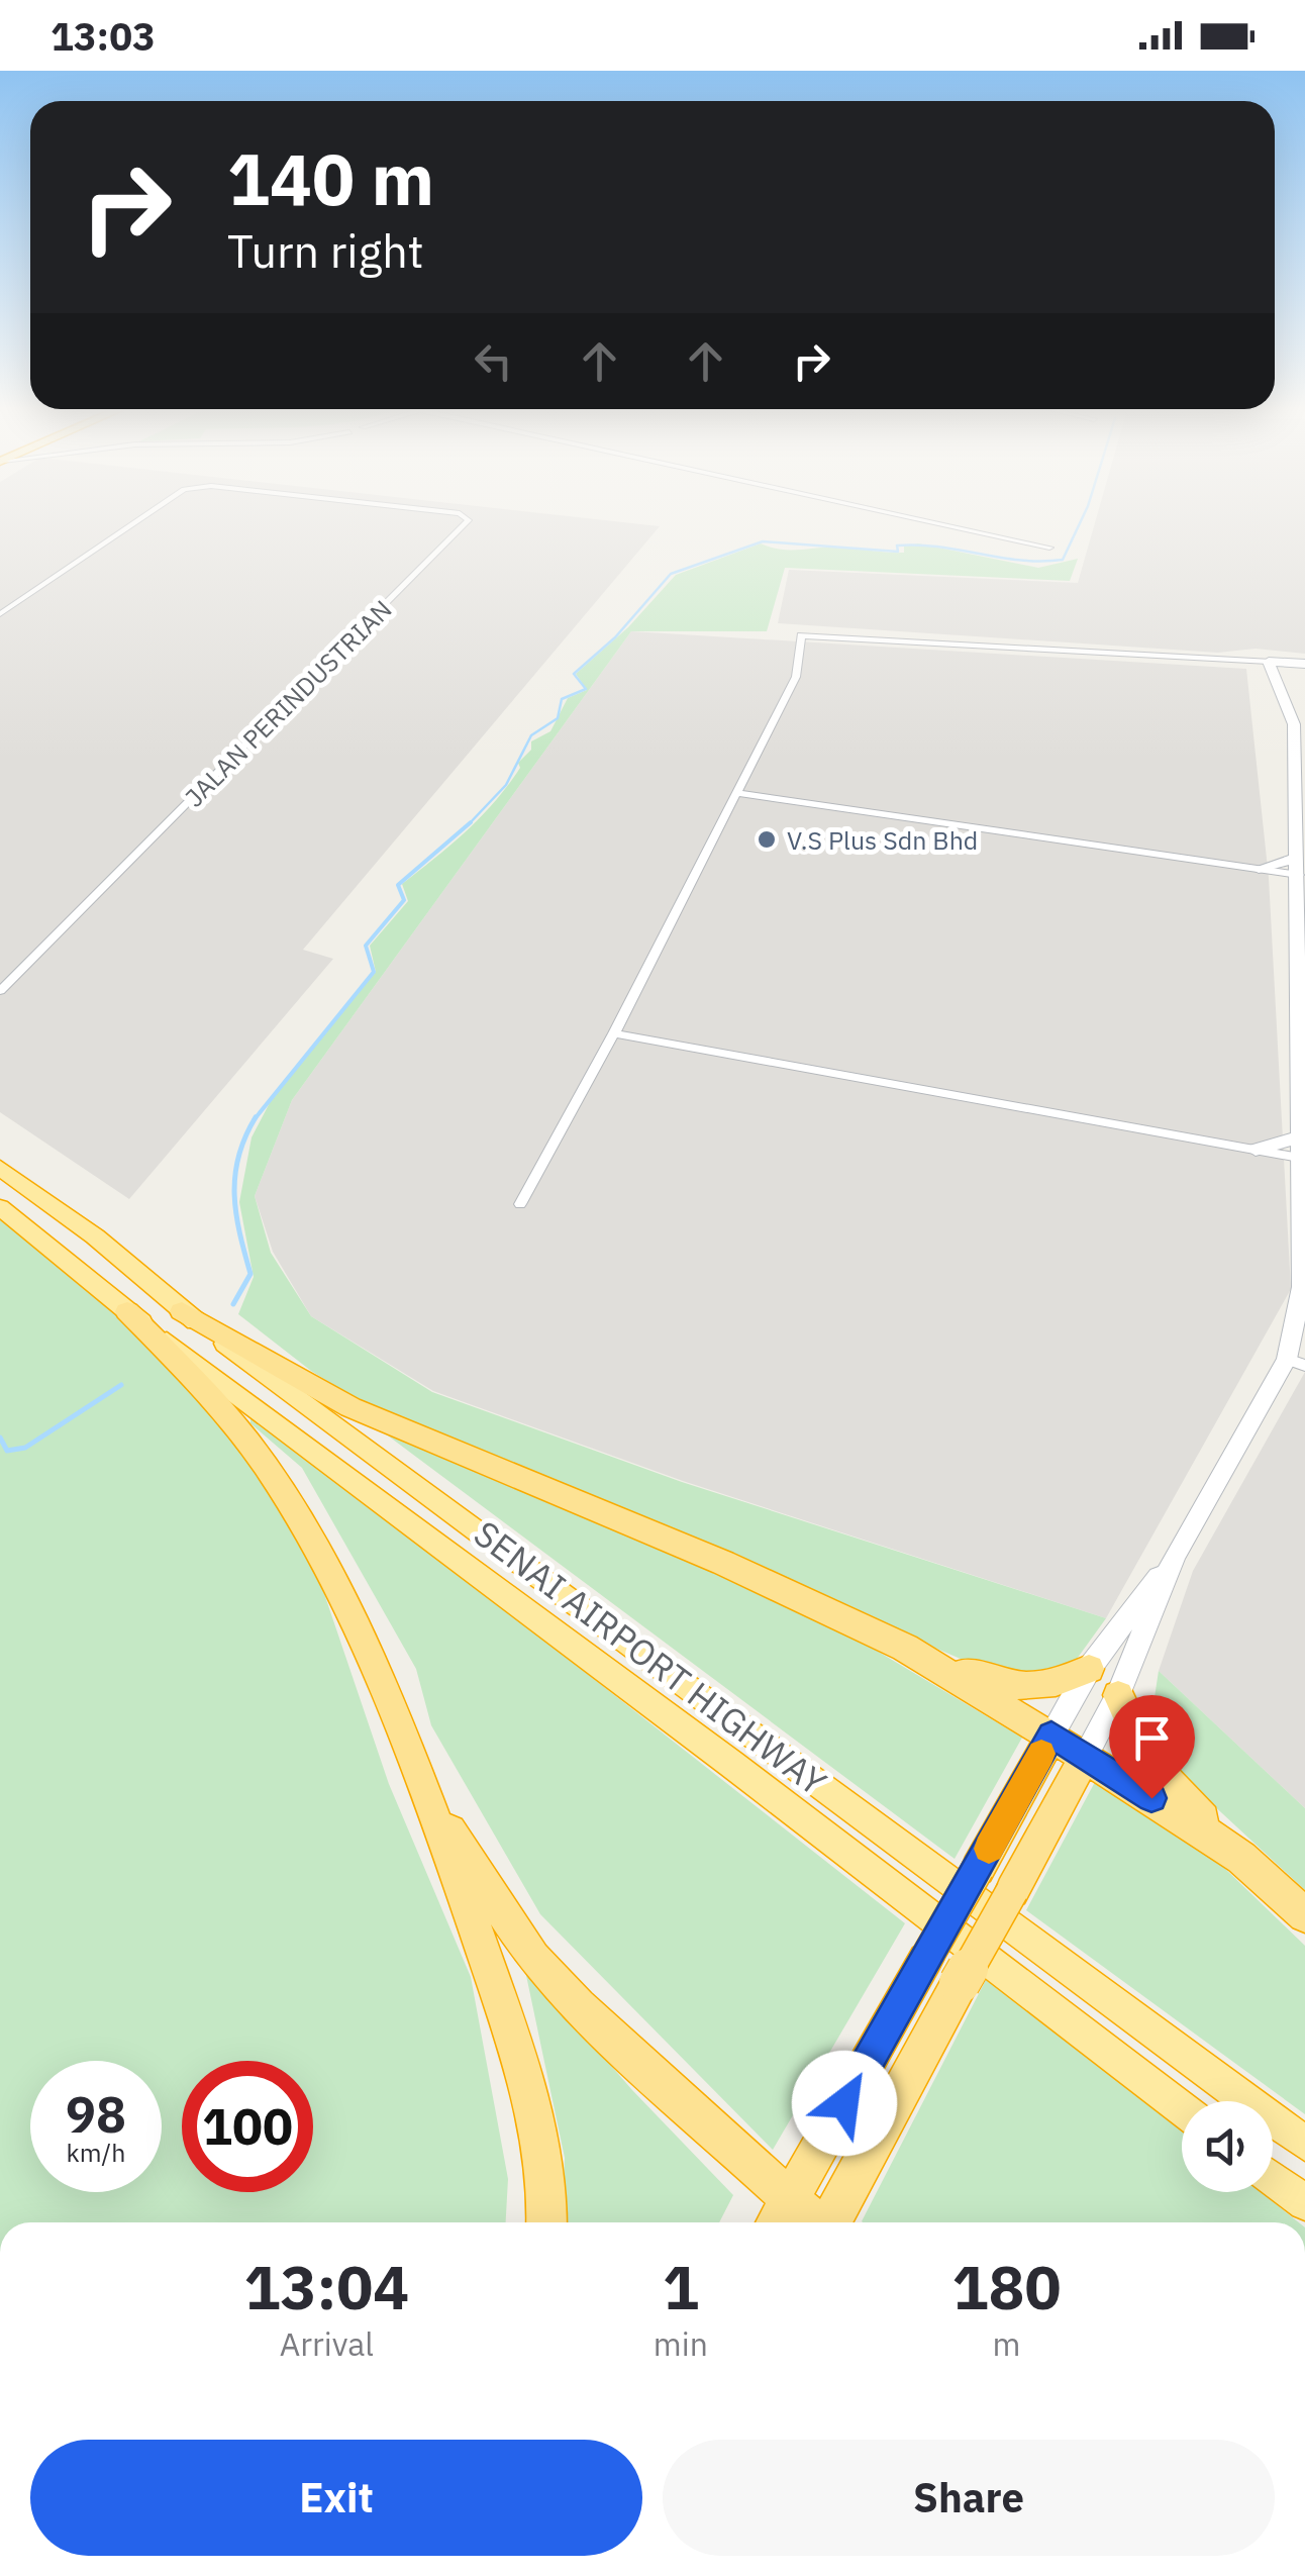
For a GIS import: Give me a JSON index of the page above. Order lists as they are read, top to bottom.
{
  "streets": {
    "highway": ["SENAI AIRPORT HIGHWAY"],
    "street": ["JALAN PERINDUSTRIAN"]
  },
  "places": ["V.S Plus Sdn Bhd"],
  "page": {
    "status": "13:03",
    "turn": ["140 m", "Turn right"],
    "speed": "98 km/h",
    "limit": "100",
    "eta": [
      "13:04",
      "Arrival",
      "1",
      "min",
      "180",
      "m"
    ],
    "buttons": ["Exit", "Share"]
  }
}
